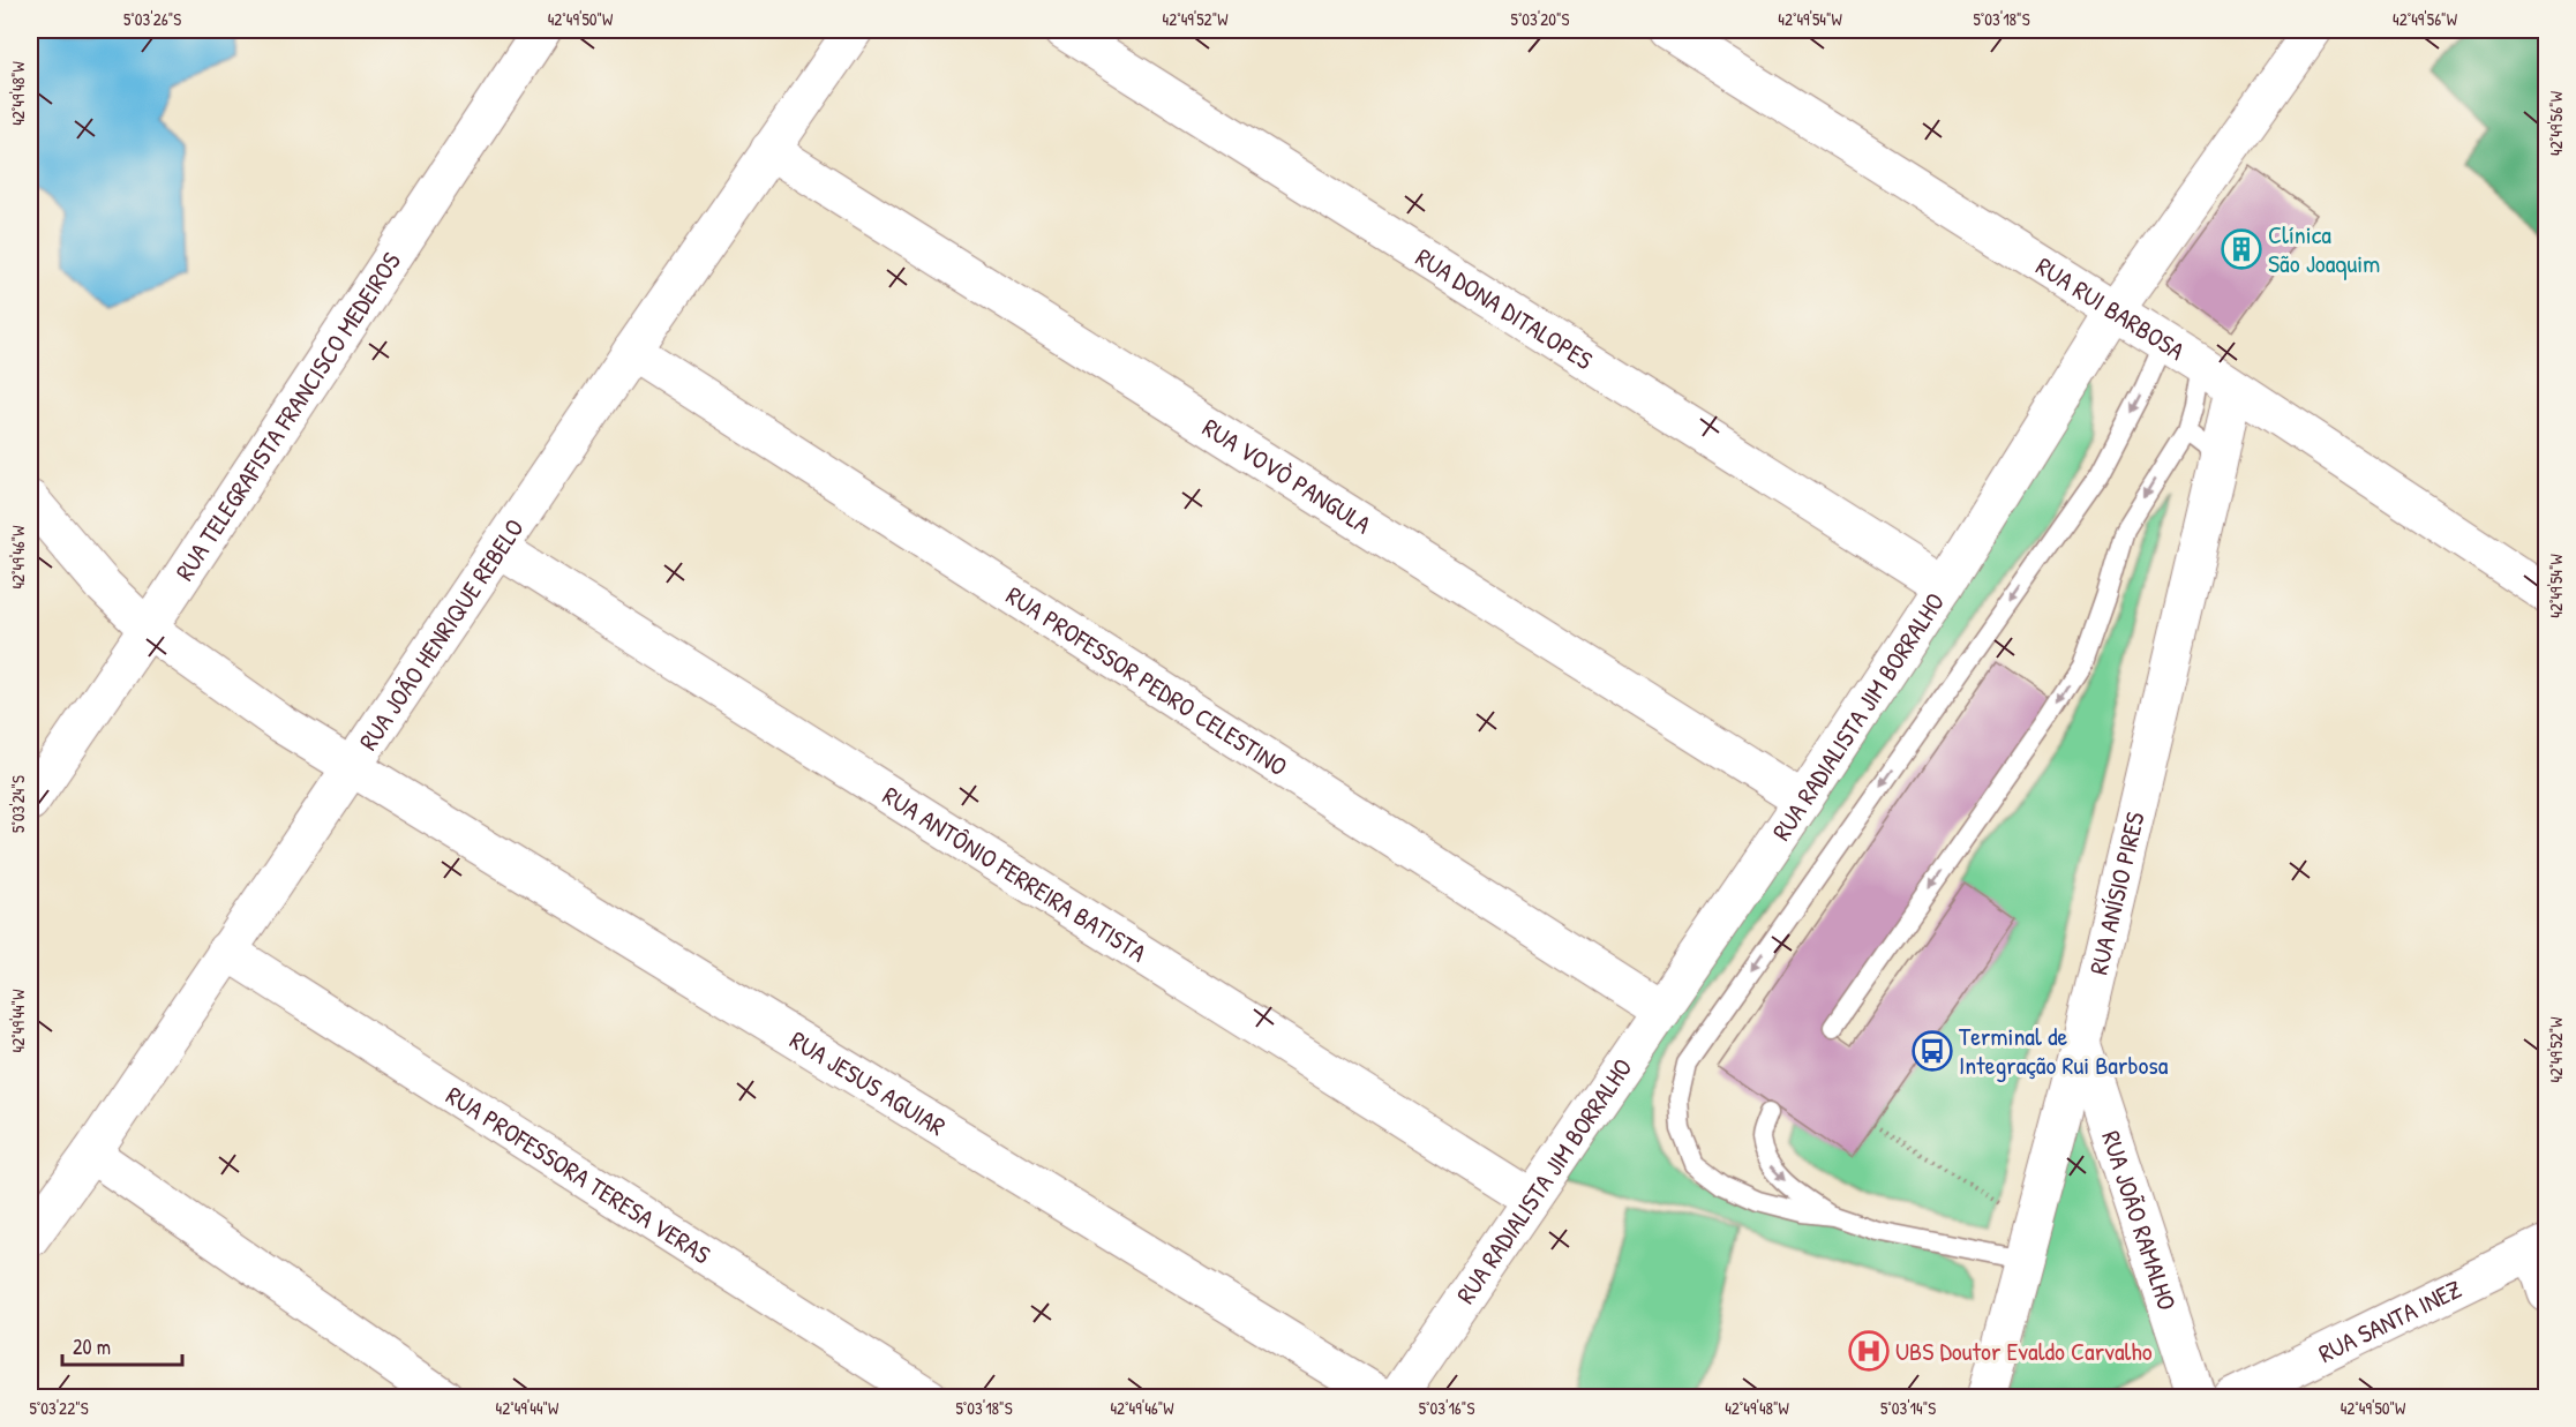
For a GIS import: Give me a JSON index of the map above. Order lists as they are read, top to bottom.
{
  "streets": {
    "street": [
      "RUA DONA DITALOPES",
      "RUA RUI BARBOSA",
      "RUA TELEGRAFISTA FRANCISCO MEDEIROS",
      "RUA VOVÒ PANGULA",
      "RUA JOÃO HENRIQUE REBELO",
      "RUA PROFESSOR PEDRO CELESTINO",
      "RUA RADIALISTA JIM BORRALHO",
      "RUA ANTÔNIO FERREIRA BATISTA",
      "RUA ANÍSIO PIRES",
      "RUA JESUS AGUIAR",
      "RUA PROFESSORA TERESA VERAS",
      "RUA JOÃO RAMALHO",
      "RUA SANTA INEZ"
    ]
  },
  "crossings": [
    ["RUA DONA DITALOPES", "RUA RADIALISTA JIM BORRALHO"],
    ["RUA RUI BARBOSA", "RUA RADIALISTA JIM BORRALHO"],
    ["RUA RUI BARBOSA", "RUA ANÍSIO PIRES"],
    ["RUA TELEGRAFISTA FRANCISCO MEDEIROS", "RUA JESUS AGUIAR"],
    ["RUA VOVÒ PANGULA", "RUA JOÃO HENRIQUE REBELO"],
    ["RUA VOVÒ PANGULA", "RUA RADIALISTA JIM BORRALHO"],
    ["RUA JOÃO HENRIQUE REBELO", "RUA PROFESSOR PEDRO CELESTINO"],
    ["RUA JOÃO HENRIQUE REBELO", "RUA ANTÔNIO FERREIRA BATISTA"],
    ["RUA JOÃO HENRIQUE REBELO", "RUA JESUS AGUIAR"],
    ["RUA JOÃO HENRIQUE REBELO", "RUA PROFESSORA TERESA VERAS"],
    ["RUA PROFESSOR PEDRO CELESTINO", "RUA RADIALISTA JIM BORRALHO"],
    ["RUA RADIALISTA JIM BORRALHO", "RUA ANTÔNIO FERREIRA BATISTA"],
    ["RUA ANÍSIO PIRES", "RUA JOÃO RAMALHO"]
  ],
  "places": {
    "building": ["Clínica São Joaquim"],
    "bus stop": ["Terminal de Integração Rui Barbosa"],
    "hospital": ["UBS Doutor Evaldo Carvalho"]
  },
  "scale_bar": "20 m",
  "coordinates": [
    "5°03'26\"S",
    "42°49'50\"W",
    "42°49'52\"W",
    "5°03'20\"S",
    "42°49'54\"W",
    "5°03'18\"S",
    "42°49'56\"W",
    "42°49'48\"W",
    "42°49'46\"W",
    "5°03'24\"S",
    "42°49'44\"W",
    "5°03'22\"S",
    "5°03'16\"S",
    "5°03'14\"S"
  ]
}
